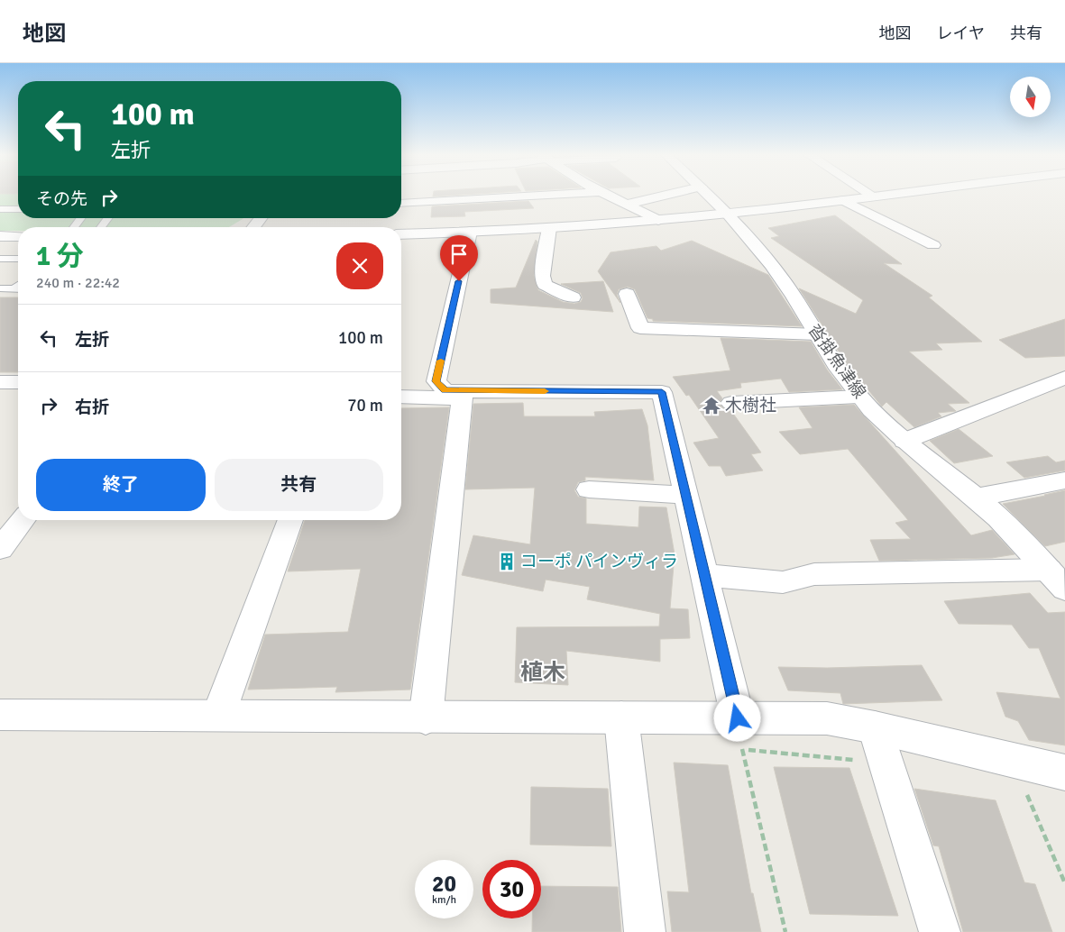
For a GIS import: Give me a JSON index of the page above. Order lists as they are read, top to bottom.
{
  "streets": {
    "street": ["沓掛魚津線"]
  },
  "districts": ["植木"],
  "places": {
    "temple": ["木樹社"],
    "building": ["コーポ パインヴィラ"]
  },
  "north": "bottom",
  "page": {
    "header": "地図",
    "nav": ["地図", "レイヤ", "共有"],
    "turn": ["100 m", "左折"],
    "then": "その先",
    "heading": ["1 分", "240 m · 22:42"],
    "list": [
      {
        "name": "左折",
        "value": "100 m"
      },
      {
        "name": "右折",
        "value": "70 m"
      }
    ],
    "buttons": ["終了", "共有"],
    "speed": "20 km/h",
    "limit": "30"
  }
}
